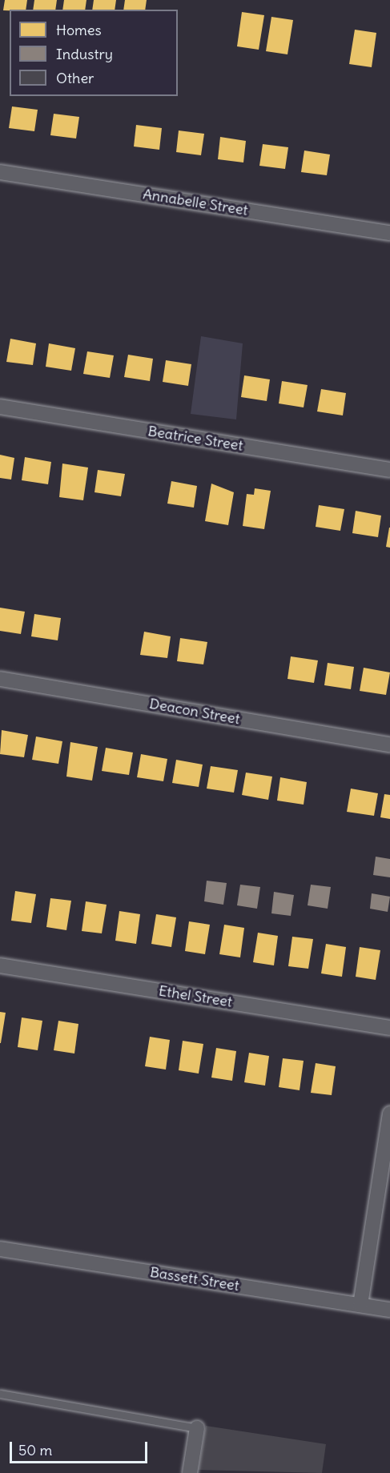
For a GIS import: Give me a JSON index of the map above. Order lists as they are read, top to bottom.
{
  "streets": {
    "street": [
      "Annabelle Street",
      "Beatrice Street",
      "Deacon Street",
      "Ethel Street",
      "Bassett Street"
    ]
  },
  "legend": ["Homes", "Industry", "Other"],
  "scale_bar": "50 m"
}
